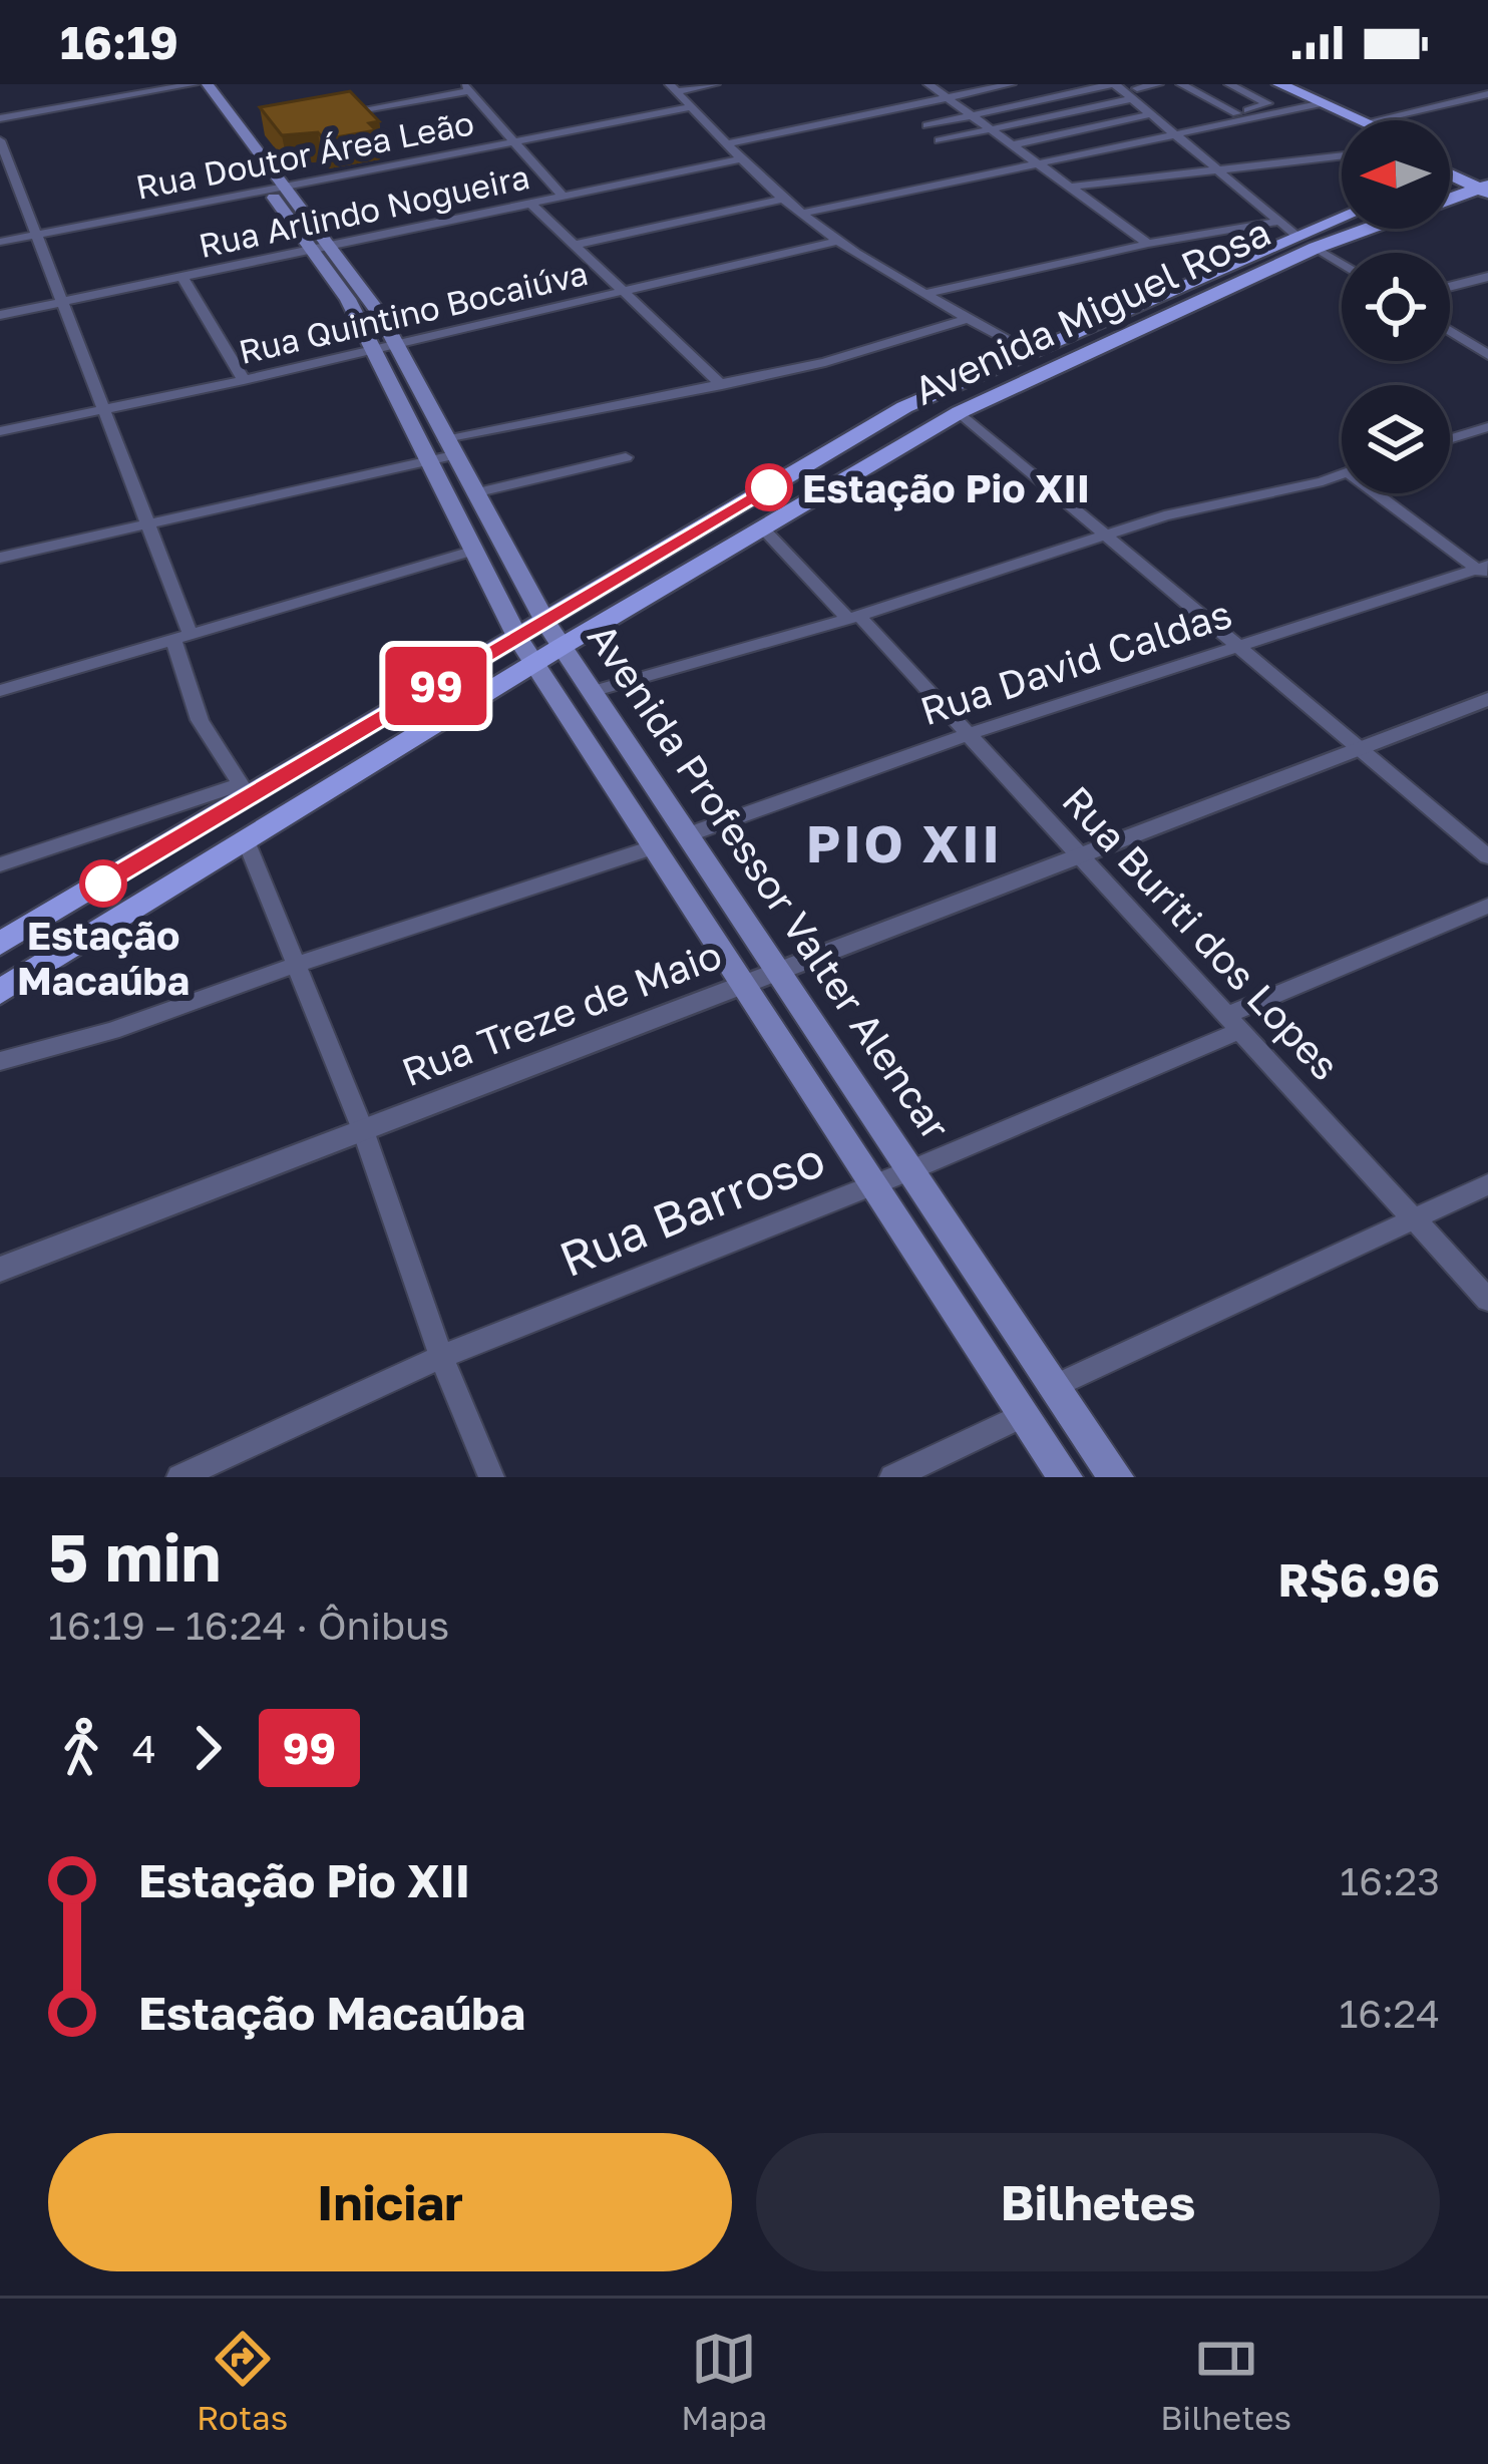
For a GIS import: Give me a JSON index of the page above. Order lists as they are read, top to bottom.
{
  "streets": {
    "main road": ["Avenida Miguel Rosa", "Avenida Professor Valter Alencar"],
    "street": [
      "Rua Doutor Área Leão",
      "Rua Arlindo Nogueira",
      "Rua Quintino Bocaiúva",
      "Rua David Caldas",
      "Rua Buriti dos Lopes",
      "Rua Treze de Maio",
      "Rua Barroso"
    ]
  },
  "crossings": [
    ["Rua Doutor Área Leão", "Avenida Professor Valter Alencar"],
    ["Rua Arlindo Nogueira", "Avenida Professor Valter Alencar"],
    ["Avenida Miguel Rosa", "Avenida Professor Valter Alencar"],
    ["Avenida Miguel Rosa", "Rua Buriti dos Lopes"],
    ["Rua Quintino Bocaiúva", "Avenida Professor Valter Alencar"],
    ["Rua David Caldas", "Avenida Professor Valter Alencar"],
    ["Rua David Caldas", "Rua Buriti dos Lopes"],
    ["Avenida Professor Valter Alencar", "Rua Treze de Maio"],
    ["Avenida Professor Valter Alencar", "Rua Barroso"],
    ["Rua Buriti dos Lopes", "Rua Treze de Maio"],
    ["Rua Buriti dos Lopes", "Rua Barroso"]
  ],
  "districts": ["PIO XII"],
  "places": ["Estação Pio XII", "Estação Macaúba"],
  "lines": ["bus line 99"],
  "north": "left",
  "page": {
    "status": "16:19",
    "on_map": "99",
    "heading": ["5 min", "16:19 – 16:24 · Ônibus", "R$6.96"],
    "legs": ["4", "99"],
    "list": [
      {
        "name": "Estação Pio XII",
        "value": "16:23"
      },
      {
        "name": "Estação Macaúba",
        "value": "16:24"
      }
    ],
    "buttons": ["Iniciar", "Bilhetes"],
    "tabs": ["Rotas", "Mapa", "Bilhetes"]
  }
}
